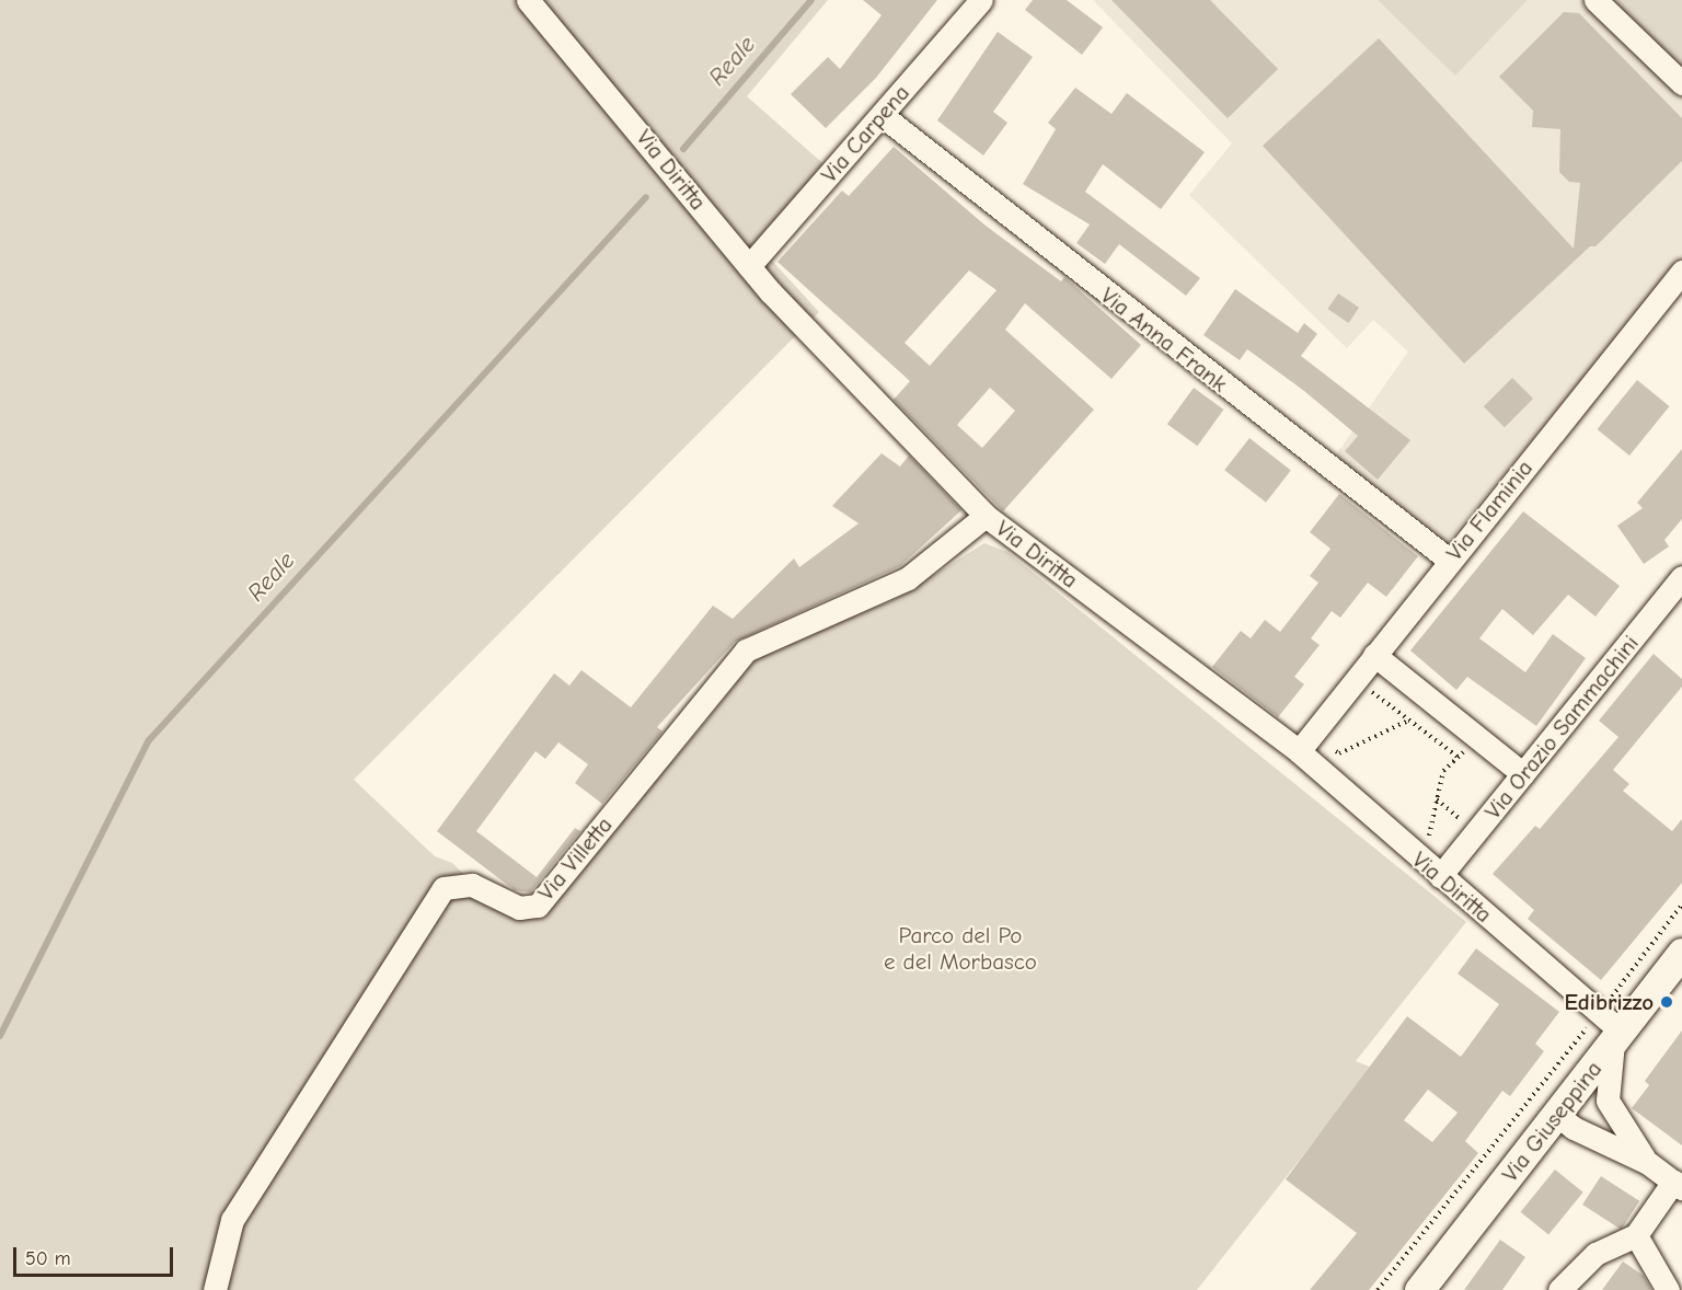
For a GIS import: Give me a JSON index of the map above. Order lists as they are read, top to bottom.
{
  "streets": {
    "main road": ["Via Giuseppina"],
    "street": [
      "Via Carpena",
      "Via Diritta",
      "Via Anna Frank",
      "Via Flaminia",
      "Via Orazio Sammachini",
      "Via Villetta"
    ]
  },
  "crossings": [
    ["Via Carpena", "Via Diritta"],
    ["Via Carpena", "Via Anna Frank"],
    ["Via Diritta", "Via Flaminia"],
    ["Via Diritta", "Via Orazio Sammachini"],
    ["Via Diritta", "Via Villetta"],
    ["Via Diritta", "Via Giuseppina"],
    ["Via Anna Frank", "Via Flaminia"]
  ],
  "water": ["Reale"],
  "parks": ["Parco del Po e del Morbasco"],
  "places": ["Edibrizzo"],
  "scale_bar": "50 m"
}
